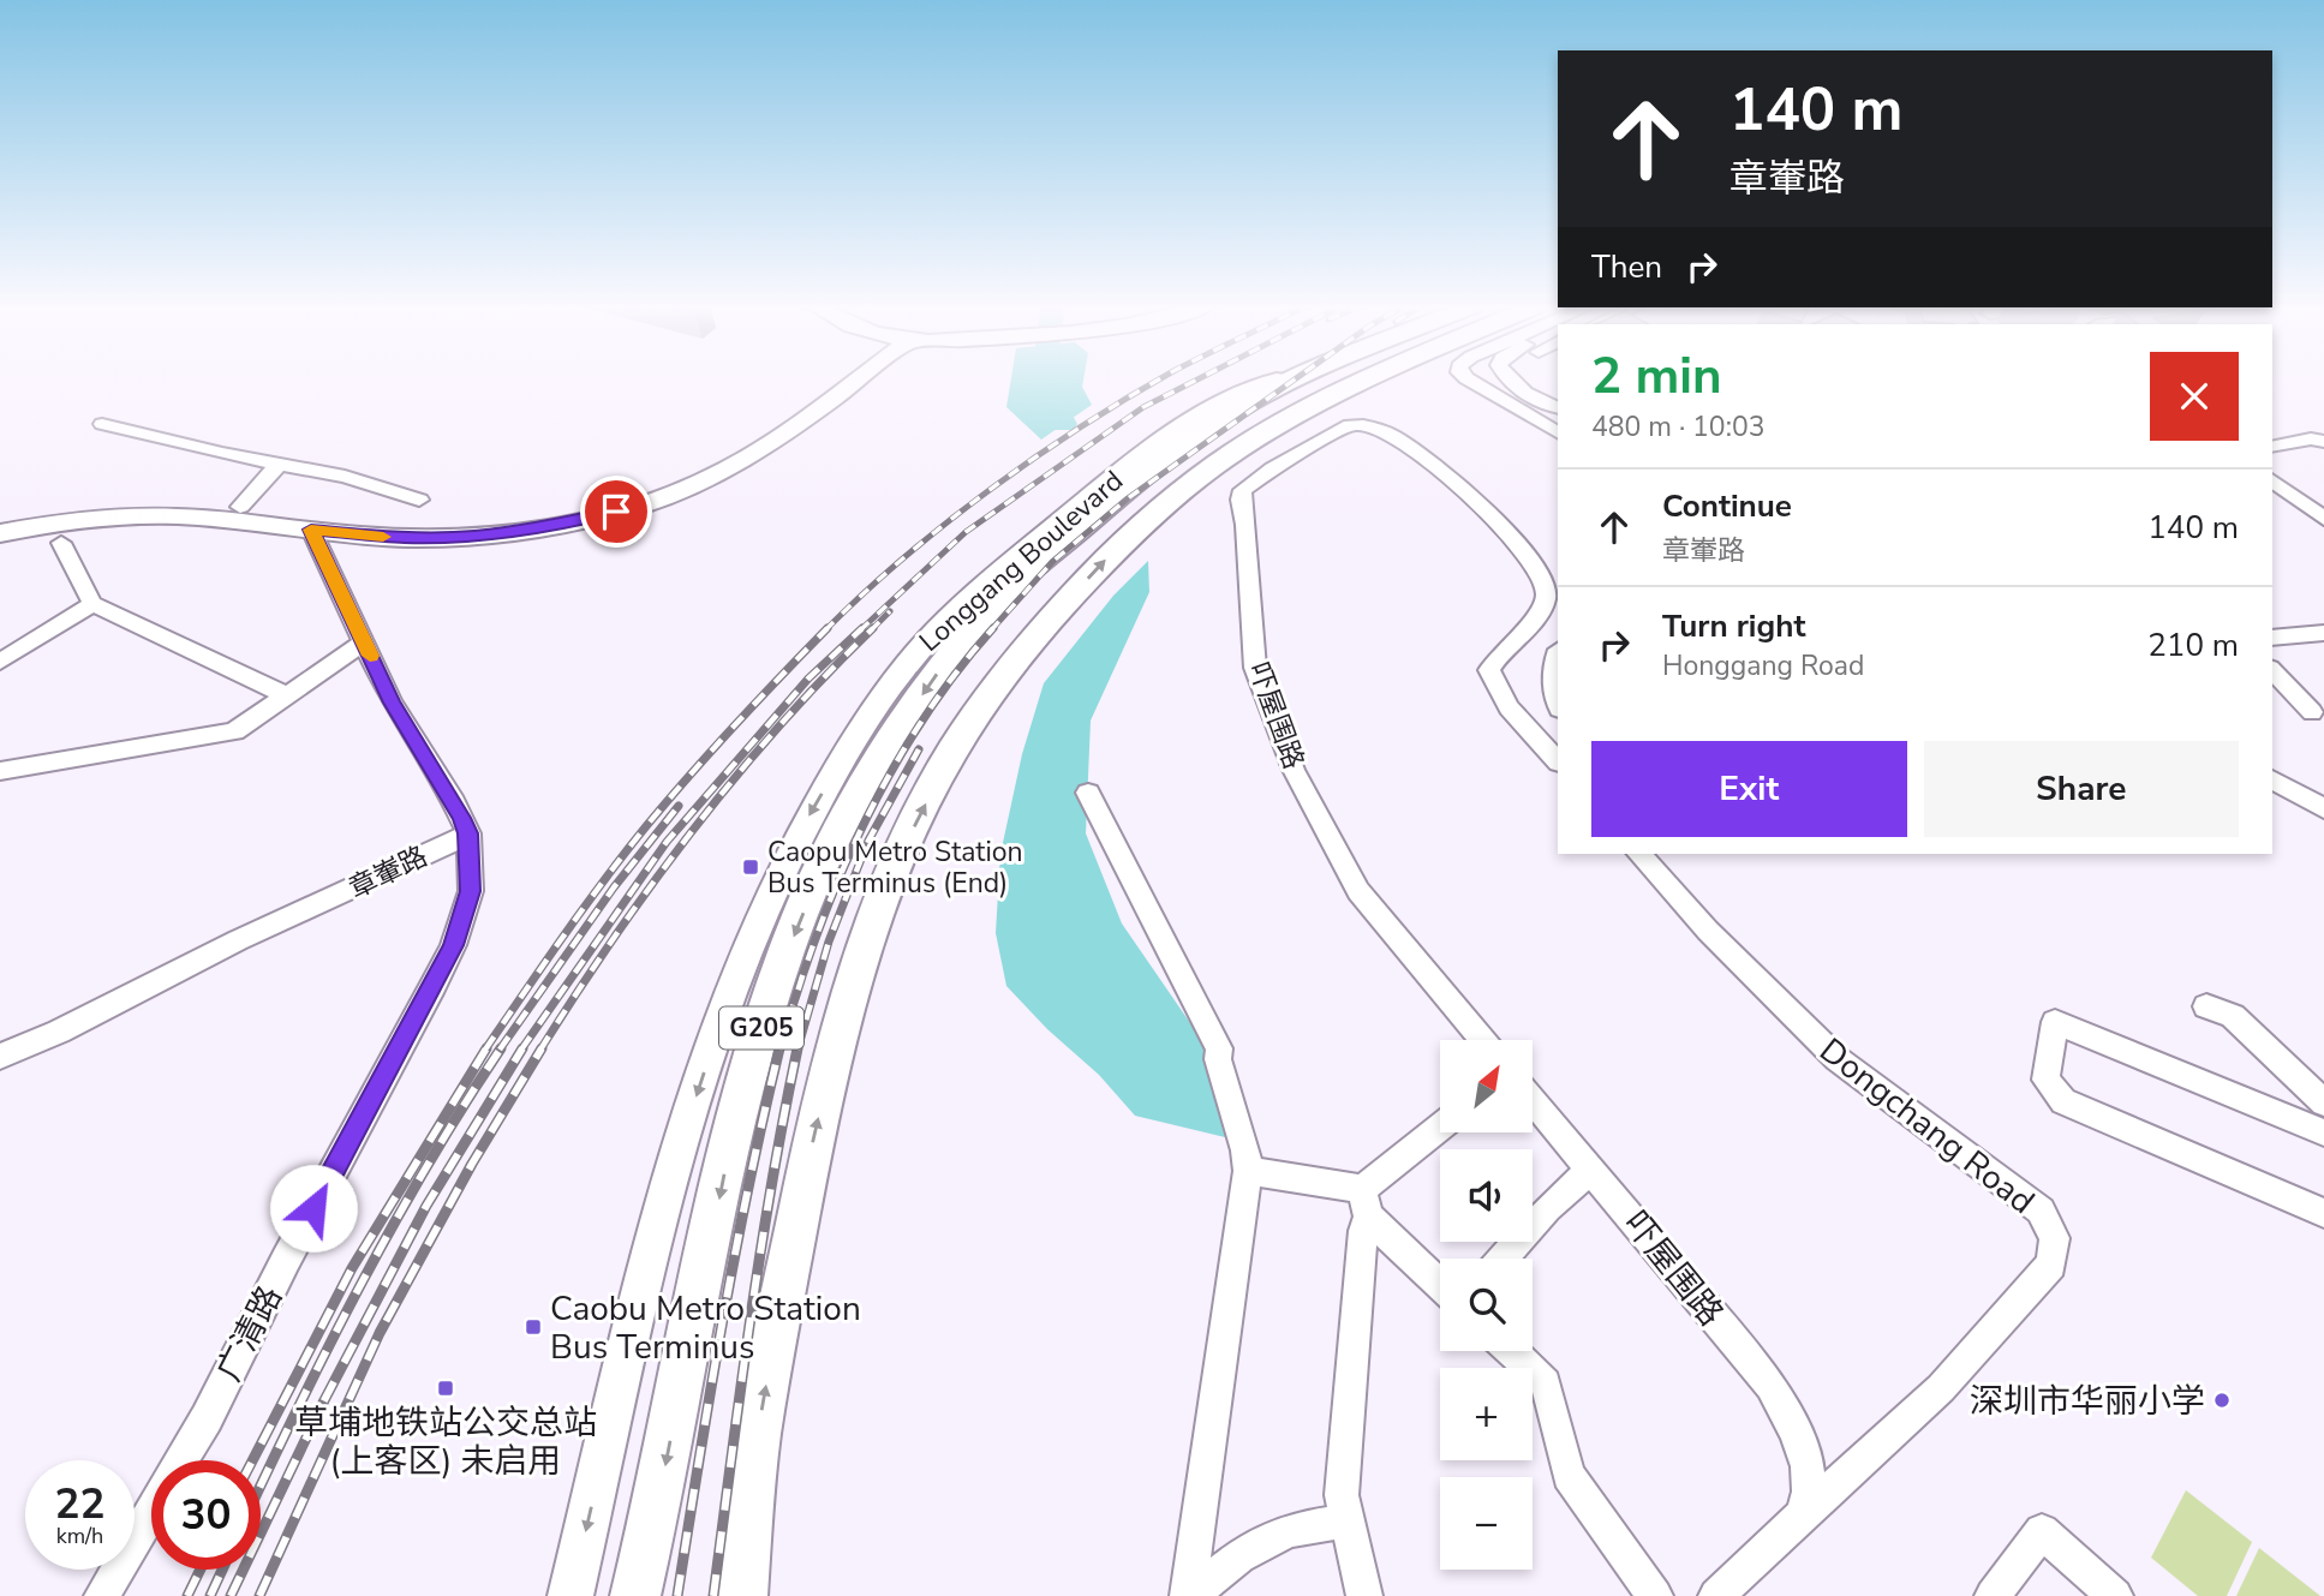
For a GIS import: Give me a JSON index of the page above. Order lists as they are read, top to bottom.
{
  "streets": {
    "highway": ["Longgang Boulevard", "G205"],
    "street": [
      "吓屋围路",
      "章輋路",
      "Dongchang Road",
      "广清路"
    ]
  },
  "crossings": [
    ["Longgang Boulevard", "G205"],
    ["吓屋围路", "Dongchang Road"],
    ["章輋路", "广清路"]
  ],
  "places": {
    "transit": ["Caopu Metro Station Bus Terminus (End)", "Caobu Metro Station Bus Terminus", "草埔地铁站公交总站 (上客区) 未启用"],
    "other": ["深圳市华丽小学"]
  },
  "north": "top right",
  "page": {
    "turn": ["140 m", "章輋路"],
    "then": "Then",
    "heading": ["2 min", "480 m · 10:03"],
    "list": [
      {
        "name": "Continue",
        "note": "章輋路",
        "value": "140 m"
      },
      {
        "name": "Turn right",
        "note": "Honggang Road",
        "value": "210 m"
      }
    ],
    "buttons": ["Exit", "Share"],
    "map_buttons": ["+", "−"],
    "speed": "22 km/h",
    "limit": "30"
  }
}
